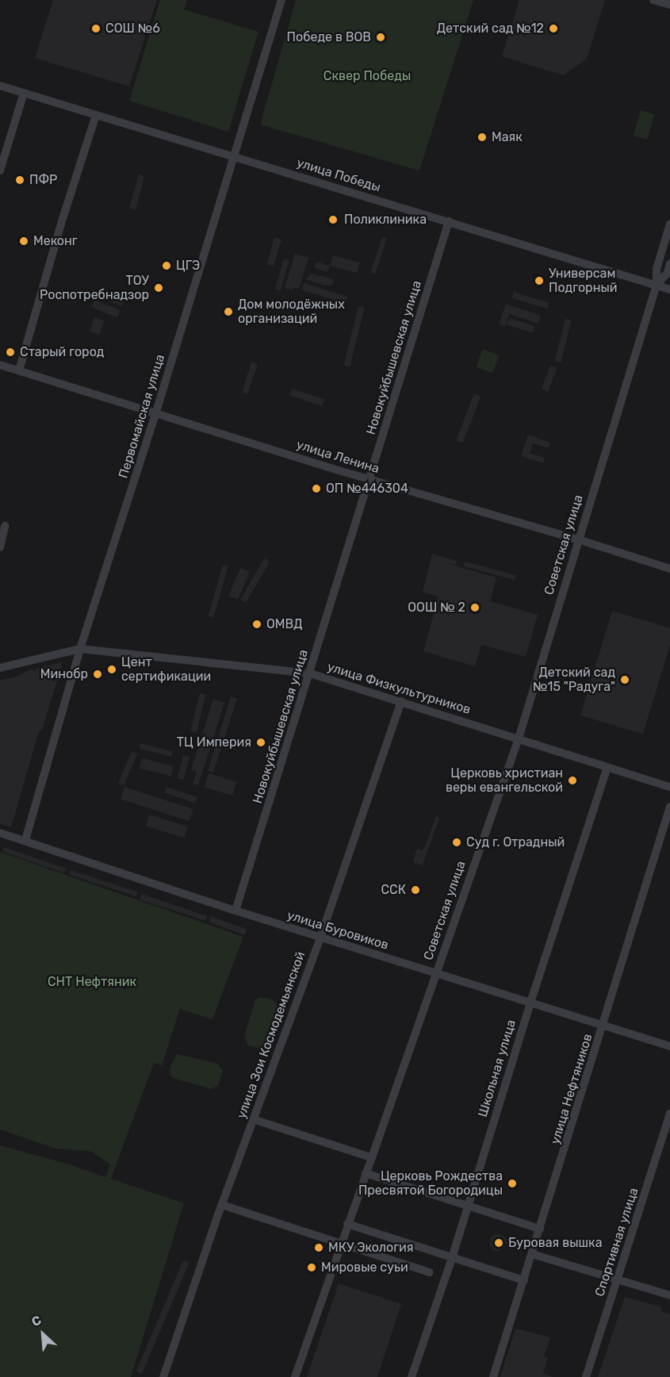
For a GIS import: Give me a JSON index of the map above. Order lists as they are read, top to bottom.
{
  "streets": {
    "street": [
      "улица Победы",
      "Новокуйбышевская улица",
      "Первомайская улица",
      "улица Ленина",
      "Советская улица",
      "улица Физкультурников",
      "улица Буровиков",
      "улица Зои Космодемьянской",
      "Школьная улица",
      "улица Нефтяников",
      "Спортивная улица"
    ]
  },
  "crossings": [
    ["улица Победы", "Новокуйбышевская улица"],
    ["улица Победы", "Первомайская улица"],
    ["улица Победы", "Советская улица"],
    ["Новокуйбышевская улица", "улица Ленина"],
    ["Новокуйбышевская улица", "улица Физкультурников"],
    ["Новокуйбышевская улица", "улица Буровиков"],
    ["Первомайская улица", "улица Ленина"],
    ["Первомайская улица", "улица Физкультурников"],
    ["Первомайская улица", "улица Буровиков"],
    ["улица Ленина", "Советская улица"],
    ["Советская улица", "улица Физкультурников"],
    ["Советская улица", "улица Буровиков"],
    ["улица Физкультурников", "улица Зои Космодемьянской"],
    ["улица Физкультурников", "Школьная улица"],
    ["улица Буровиков", "улица Зои Космодемьянской"],
    ["улица Буровиков", "Школьная улица"],
    ["улица Буровиков", "улица Нефтяников"]
  ],
  "parks": ["Сквер Победы", "СНТ Нефтяник"],
  "places": [
    "СОШ №6",
    "Детский сад №12",
    "Победе в ВОВ",
    "Маяк",
    "ПФР",
    "Поликлиника",
    "Меконг",
    "ЦГЭ",
    "Универсам Подгорный",
    "ТОУ Роспотребнадзор",
    "Дом молодёжных организаций",
    "Старый город",
    "ОП №446304",
    "ООШ № 2",
    "ОМВД",
    "Цент сертификации",
    "Минобр",
    "Детский сад №15 \"Радуга\"",
    "ТЦ Империя",
    "Церковь христиан веры евангельской",
    "Суд г. Отрадный",
    "ССК",
    "Церковь Рождества Пресвятой Богородицы",
    "Буровая вышка",
    "МКУ Экология",
    "Мировые суьи"
  ],
  "north": "top left"
}
